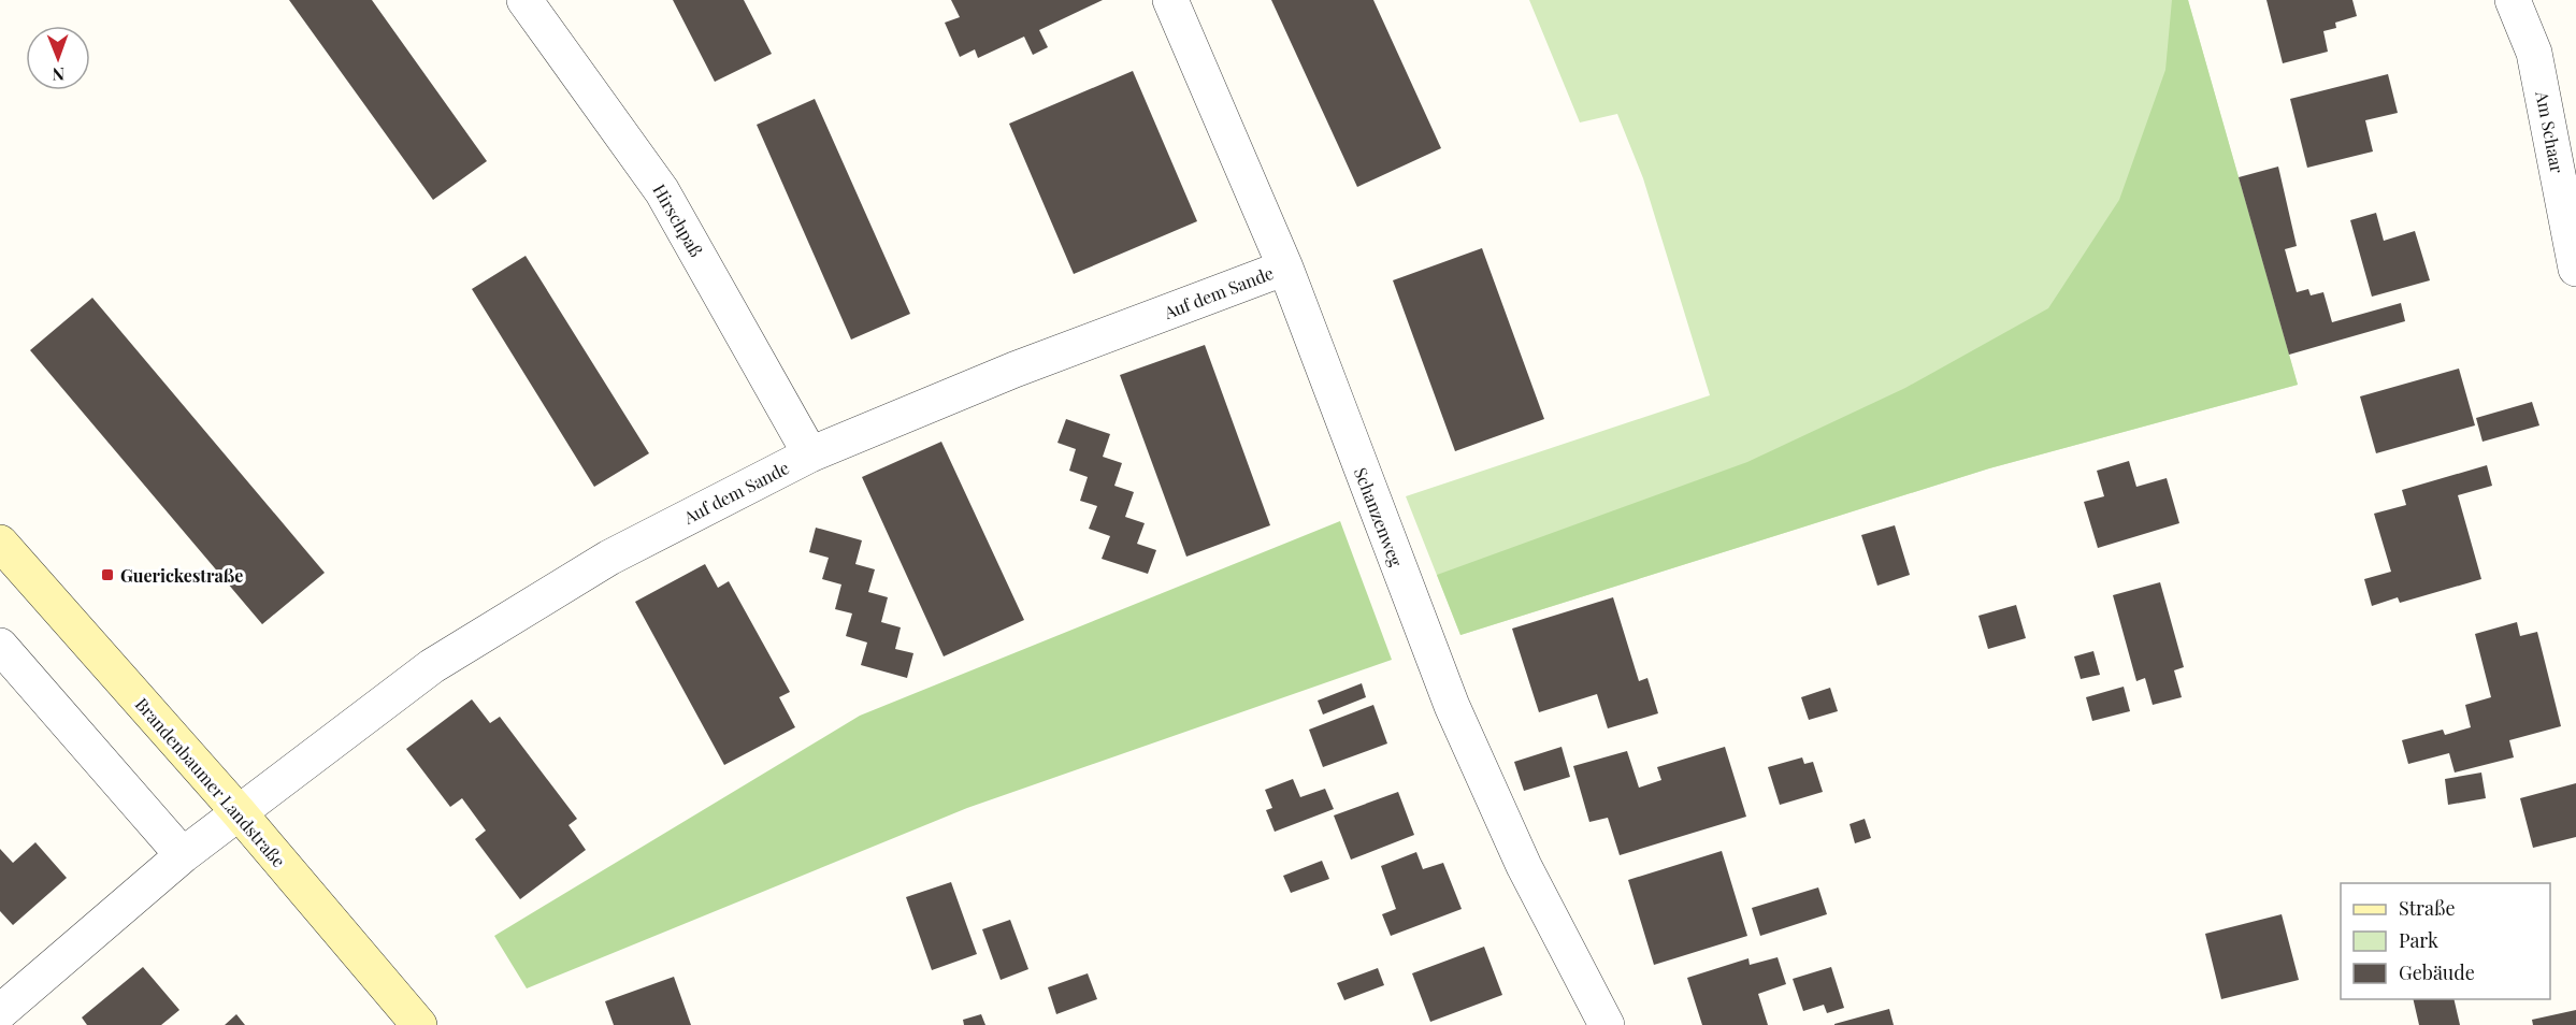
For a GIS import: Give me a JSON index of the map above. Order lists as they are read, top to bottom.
{
  "streets": {
    "main road": ["Brandenbaumer Landstraße"],
    "street": [
      "Am Schaar",
      "Hirschpaß",
      "Auf dem Sande",
      "Schanzenweg"
    ]
  },
  "crossings": [
    ["Hirschpaß", "Auf dem Sande"],
    ["Auf dem Sande", "Schanzenweg"],
    ["Auf dem Sande", "Brandenbaumer Landstraße"]
  ],
  "places": {
    "transit": ["Guerickestraße"]
  },
  "legend": ["Straße", "Park", "Gebäude"],
  "north": "bottom"
}
